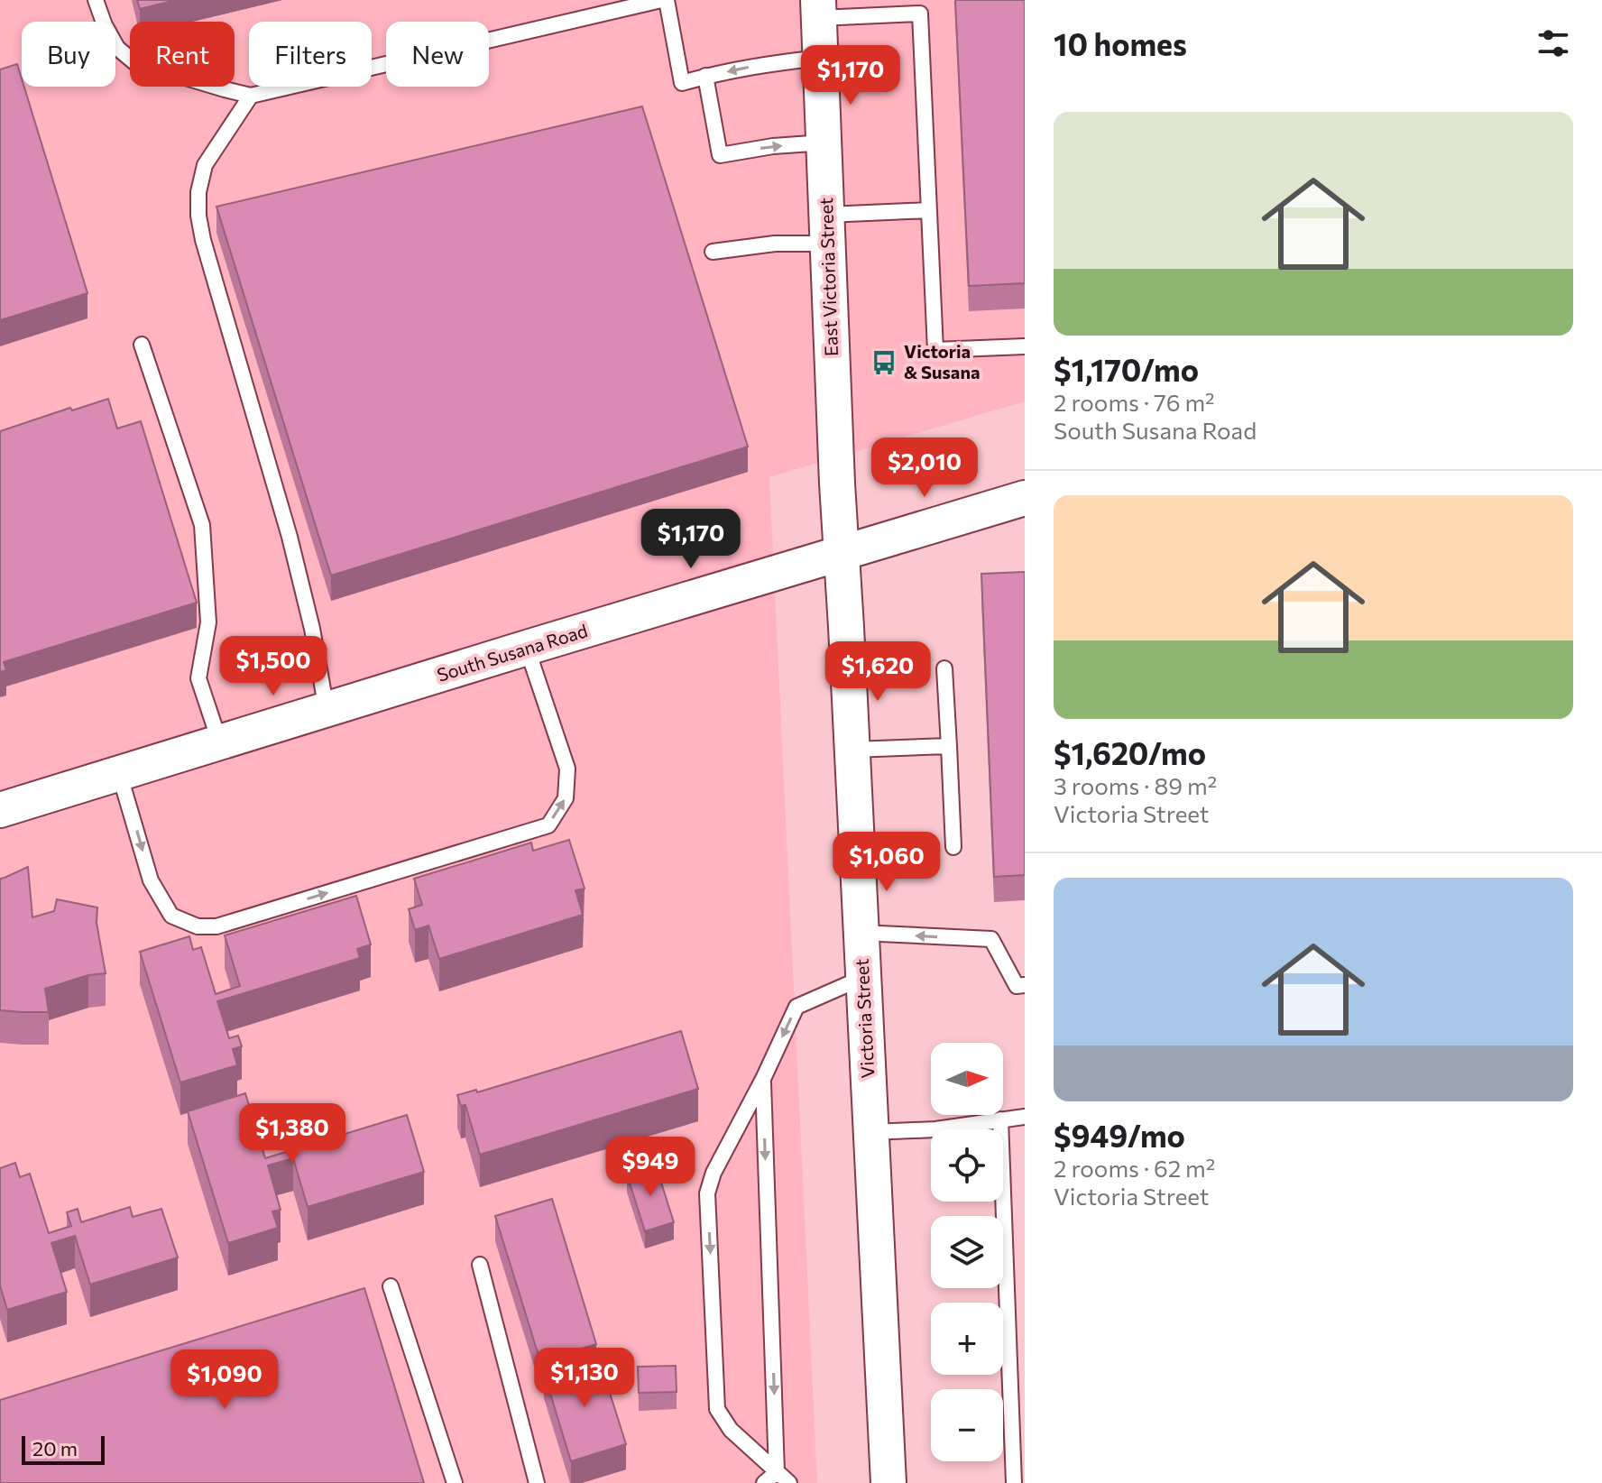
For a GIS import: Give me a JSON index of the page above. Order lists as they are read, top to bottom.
{
  "streets": {
    "street": ["East Victoria Street", "South Susana Road", "Victoria Street"]
  },
  "crossings": [
    ["East Victoria Street", "South Susana Road"],
    ["East Victoria Street", "Victoria Street"],
    ["South Susana Road", "Victoria Street"]
  ],
  "places": {
    "bus stop": ["Victoria & Susana"]
  },
  "scale_bar": "20 m",
  "north": "right",
  "page": {
    "heading": "10 homes",
    "chip": [
      "Buy",
      "Rent",
      "Filters",
      "New"
    ],
    "price": [
      "$1,170",
      "$2,010",
      "$1,170",
      "$1,500",
      "$1,620",
      "$1,060",
      "$1,380",
      "$949",
      "$1,130",
      "$1,090"
    ],
    "list": [
      {
        "name": "$1,170/mo",
        "note": "2 rooms · 76 m² · South Susana Road"
      },
      {
        "name": "$1,620/mo",
        "note": "3 rooms · 89 m² · Victoria Street"
      },
      {
        "name": "$949/mo",
        "note": "2 rooms · 62 m² · Victoria Street"
      }
    ],
    "map_buttons": ["+", "−"],
    "scale": "20 m"
  }
}
